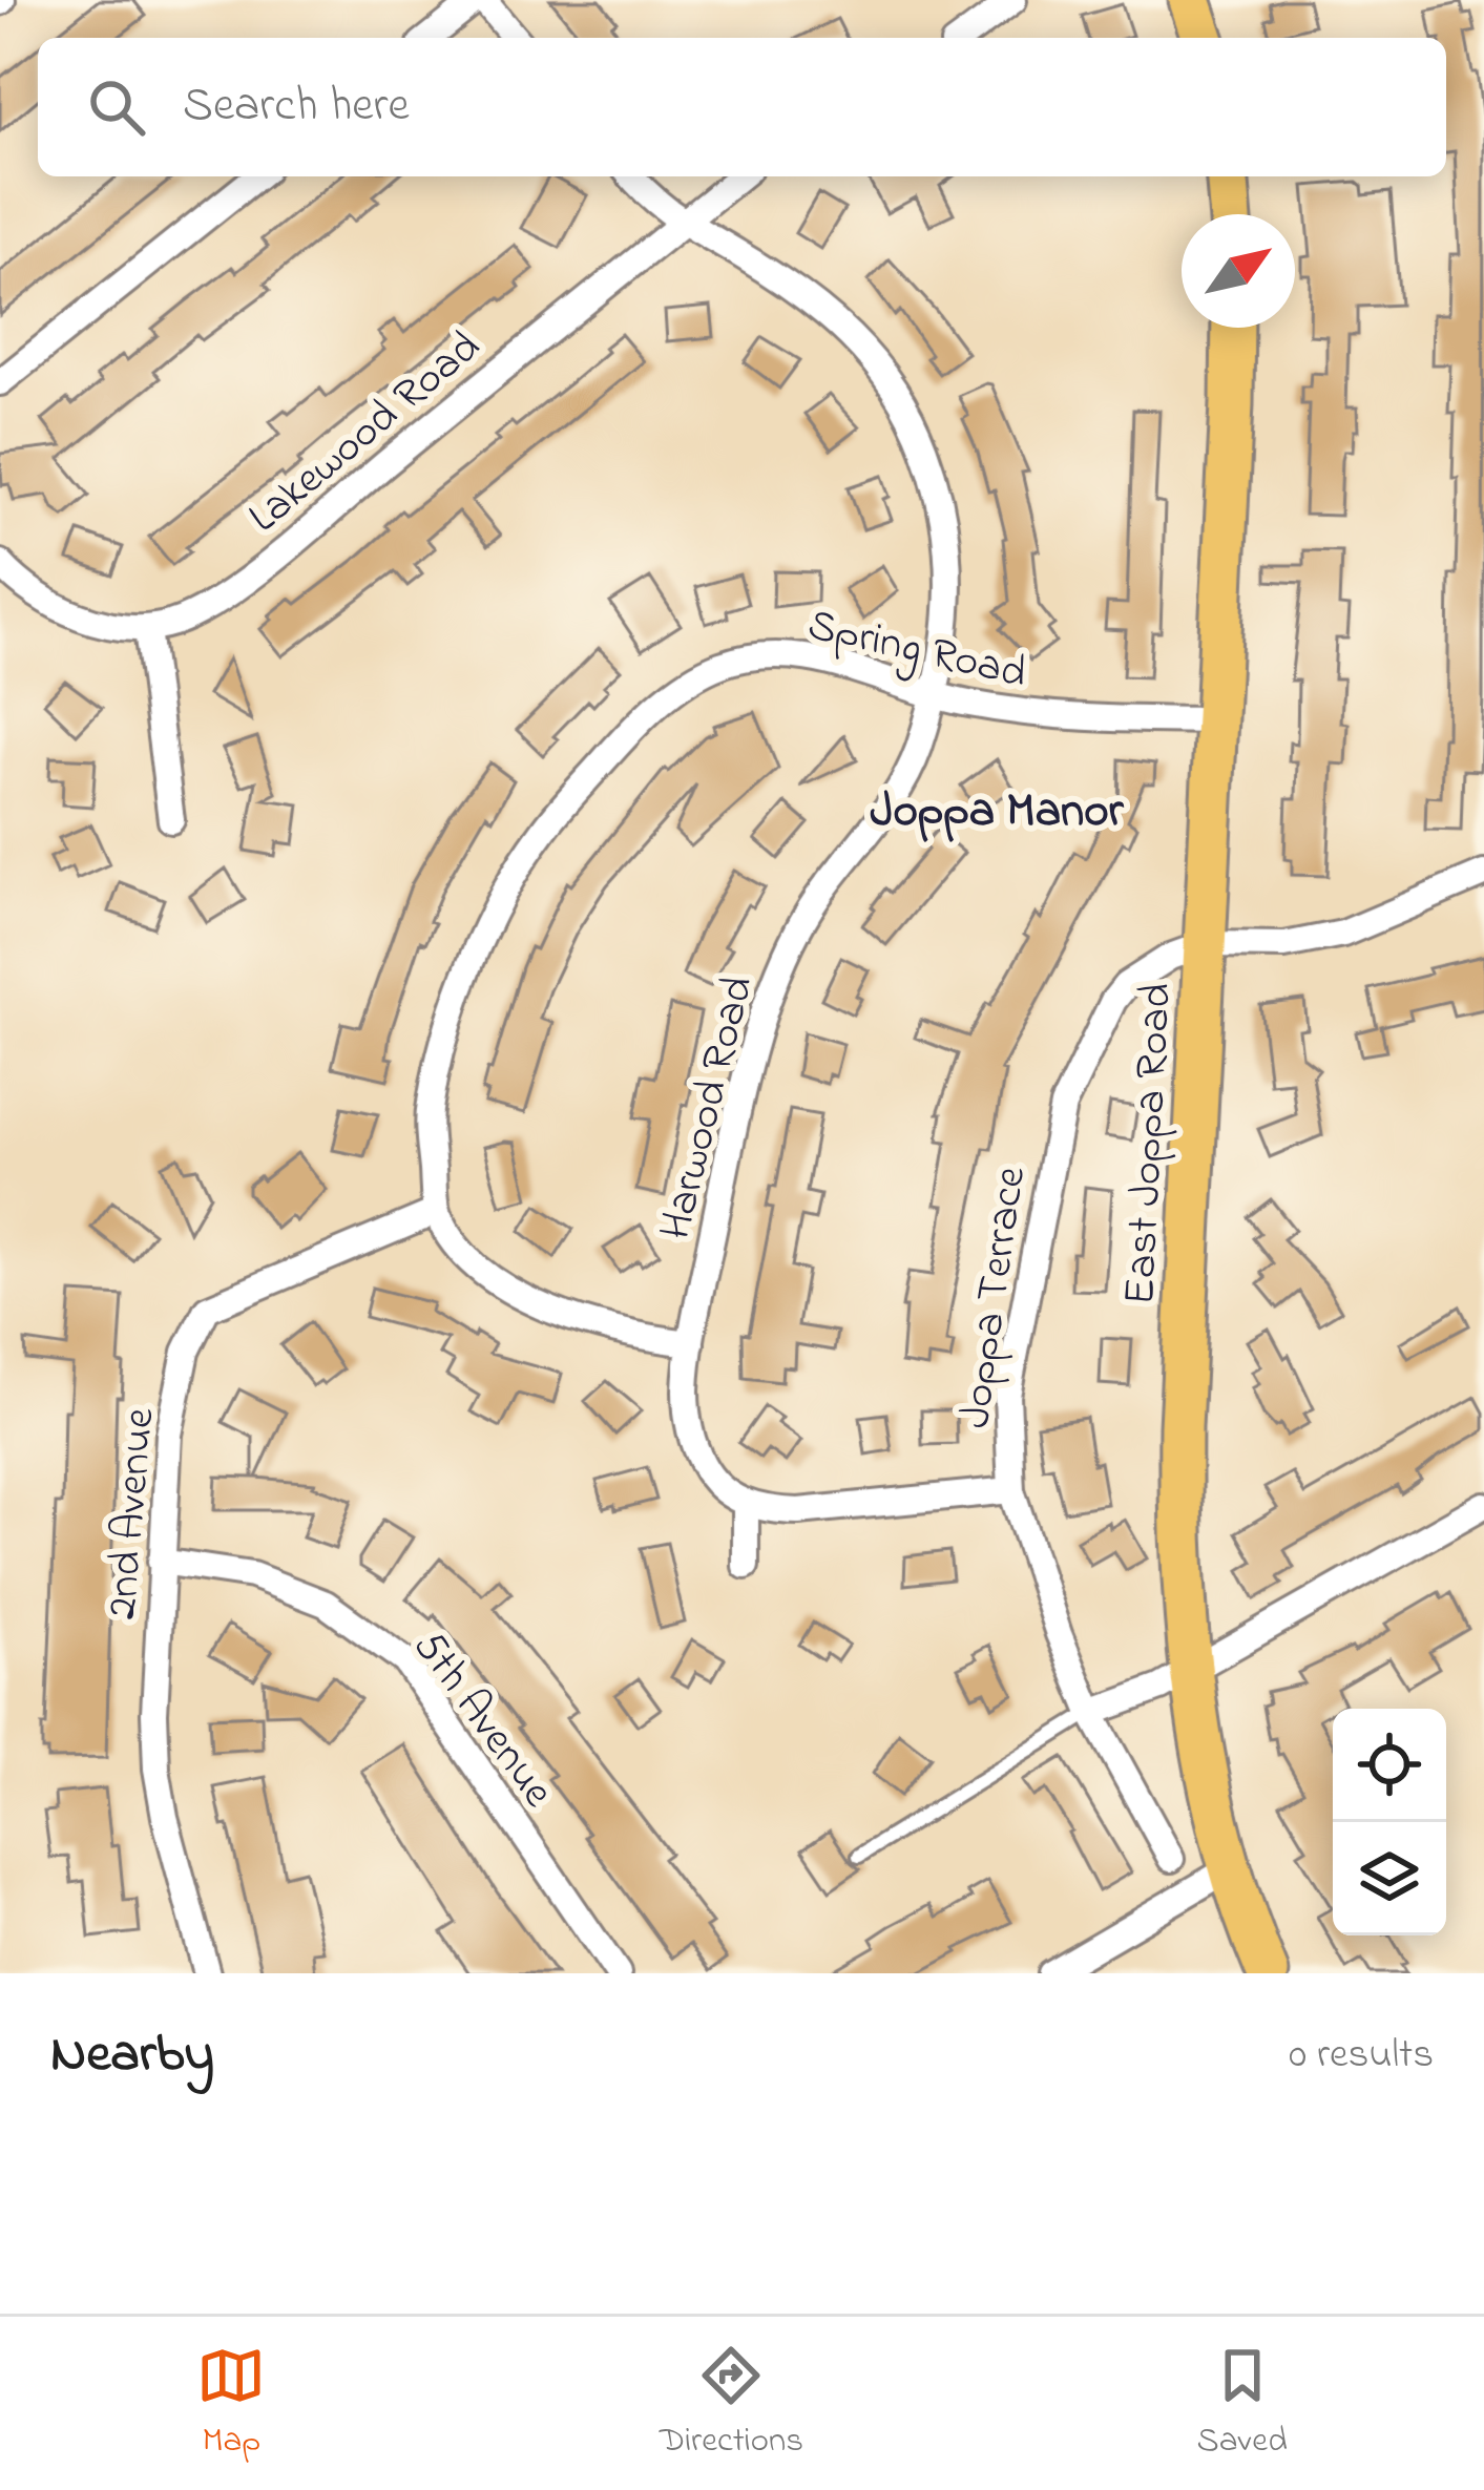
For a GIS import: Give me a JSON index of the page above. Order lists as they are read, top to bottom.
{
  "streets": {
    "main road": ["East Joppa Road"],
    "street": [
      "Lakewood Road",
      "Spring Road",
      "Harwood Road",
      "Joppa Terrace",
      "2nd Avenue",
      "5th Avenue"
    ]
  },
  "crossings": [
    ["Lakewood Road", "Harwood Road"],
    ["Spring Road", "Harwood Road"],
    ["Spring Road", "East Joppa Road"],
    ["Spring Road", "2nd Avenue"],
    ["East Joppa Road", "Joppa Terrace"],
    ["2nd Avenue", "5th Avenue"]
  ],
  "districts": ["Joppa Manor"],
  "north": "top right",
  "page": {
    "search": "Search here",
    "heading": ["Nearby", "0 results"],
    "nav": ["Map", "Directions", "Saved"]
  }
}
